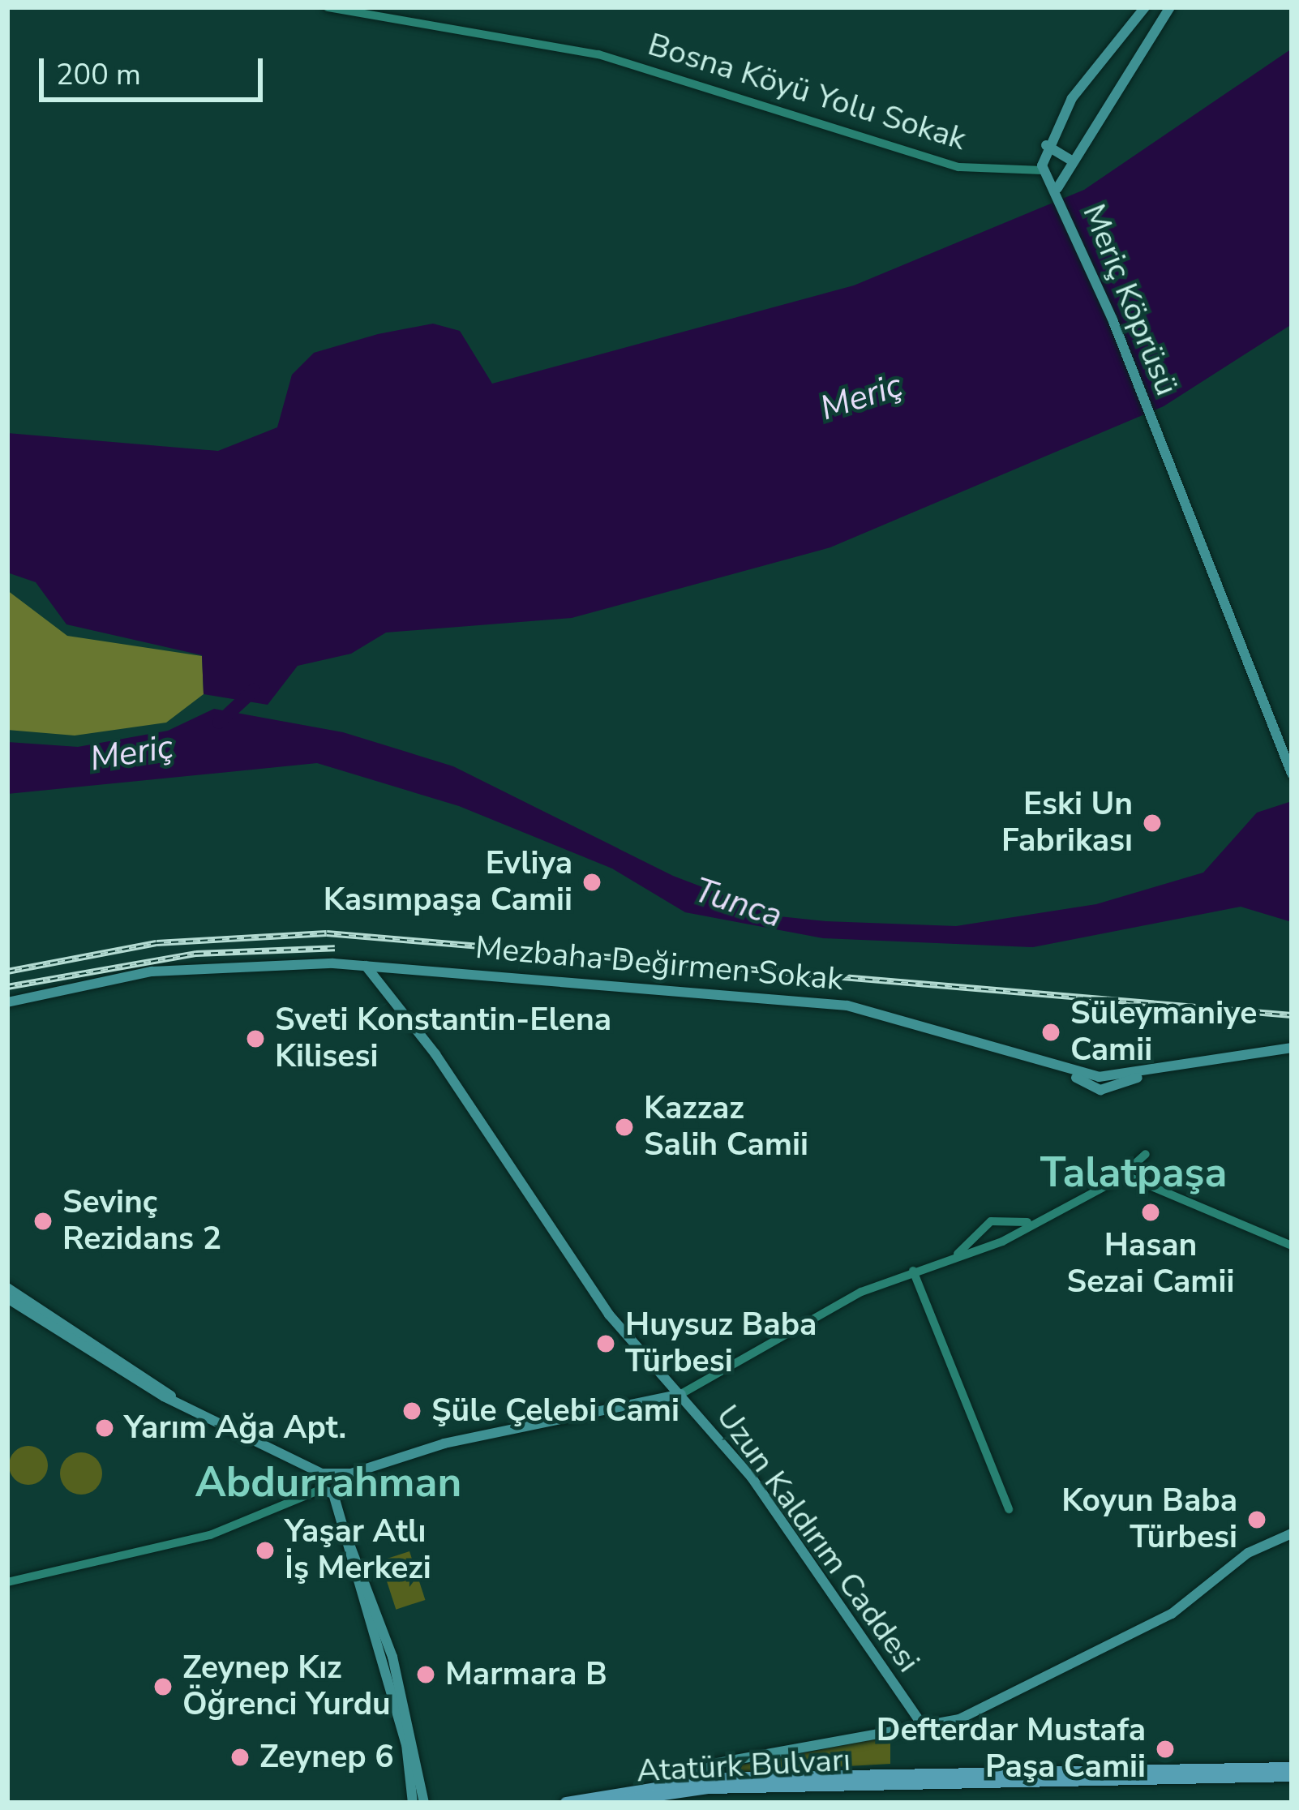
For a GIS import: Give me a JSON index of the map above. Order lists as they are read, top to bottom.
{
  "streets": {
    "main road": [
      "Meriç Köprüsü",
      "Mezbaha Değirmen Sokak",
      "Uzun Kaldırım Caddesi",
      "Atatürk Bulvarı"
    ],
    "street": ["Bosna Köyü Yolu Sokak"]
  },
  "crossings": [
    ["Bosna Köyü Yolu Sokak", "Meriç Köprüsü"],
    ["Mezbaha Değirmen Sokak", "Uzun Kaldırım Caddesi"]
  ],
  "districts": ["Talatpaşa", "Abdurrahman"],
  "water": ["Meriç", "Tunca"],
  "places": [
    "Eski Un Fabrikası",
    "Evliya Kasımpaşa Camii",
    "Süleymaniye Camii",
    "Sveti Konstantin-Elena Kilisesi",
    "Kazzaz Salih Camii",
    "Hasan Sezai Camii",
    "Sevinç Rezidans 2",
    "Huysuz Baba Türbesi",
    "Şüle Çelebi Cami",
    "Yarım Ağa Apt.",
    "Koyun Baba Türbesi",
    "Yaşar Atlı İş Merkezi",
    "Marmara B",
    "Zeynep Kız Öğrenci Yurdu",
    "Defterdar Mustafa Paşa Camii",
    "Zeynep 6"
  ],
  "scale_bar": "200 m"
}
